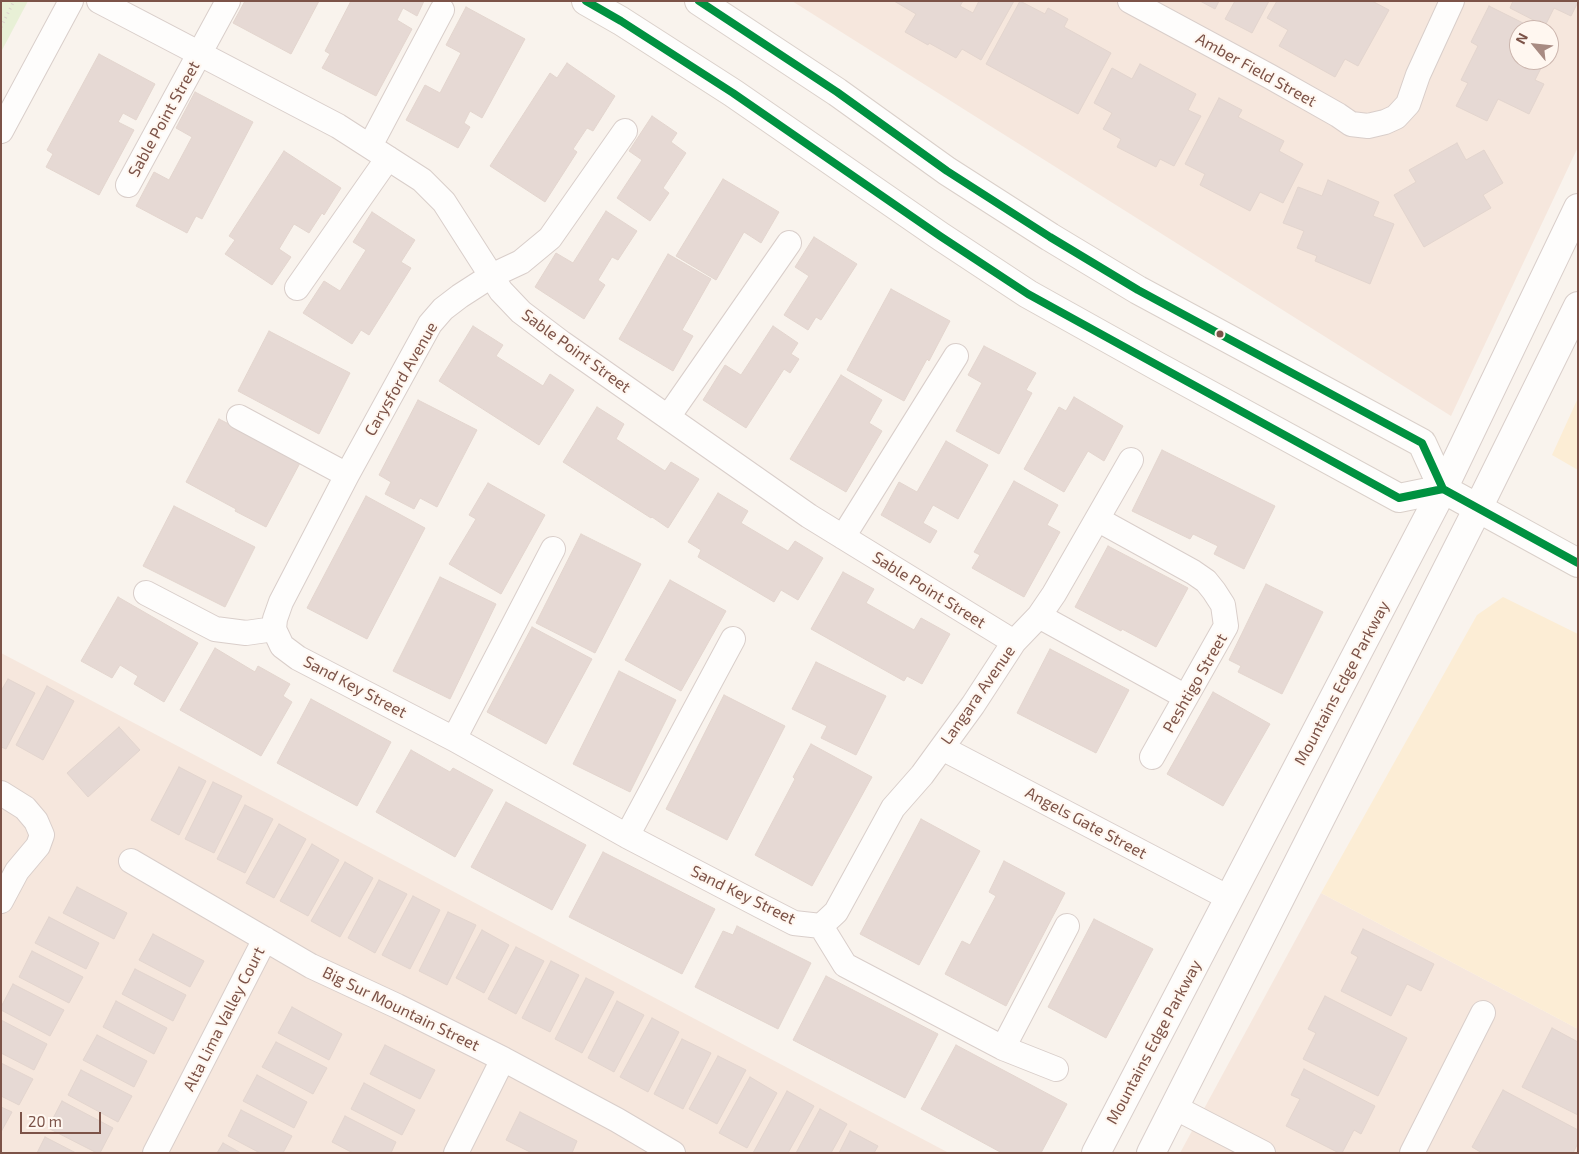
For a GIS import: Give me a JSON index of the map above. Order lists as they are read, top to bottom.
{
  "streets": {
    "main road": ["Mountains Edge Parkway"],
    "street": [
      "Amber Field Street",
      "Sable Point Street",
      "Carysford Avenue",
      "Peshtigo Street",
      "Sand Key Street",
      "Langara Avenue",
      "Angels Gate Street",
      "Big Sur Mountain Street",
      "Alta Lima Valley Court"
    ]
  },
  "crossings": [
    ["Sable Point Street", "Carysford Avenue"],
    ["Sable Point Street", "Langara Avenue"],
    ["Carysford Avenue", "Sand Key Street"],
    ["Peshtigo Street", "Langara Avenue"],
    ["Mountains Edge Parkway", "Angels Gate Street"],
    ["Sand Key Street", "Langara Avenue"],
    ["Langara Avenue", "Angels Gate Street"],
    ["Big Sur Mountain Street", "Alta Lima Valley Court"]
  ],
  "scale_bar": "20 m",
  "north": "top left"
}
